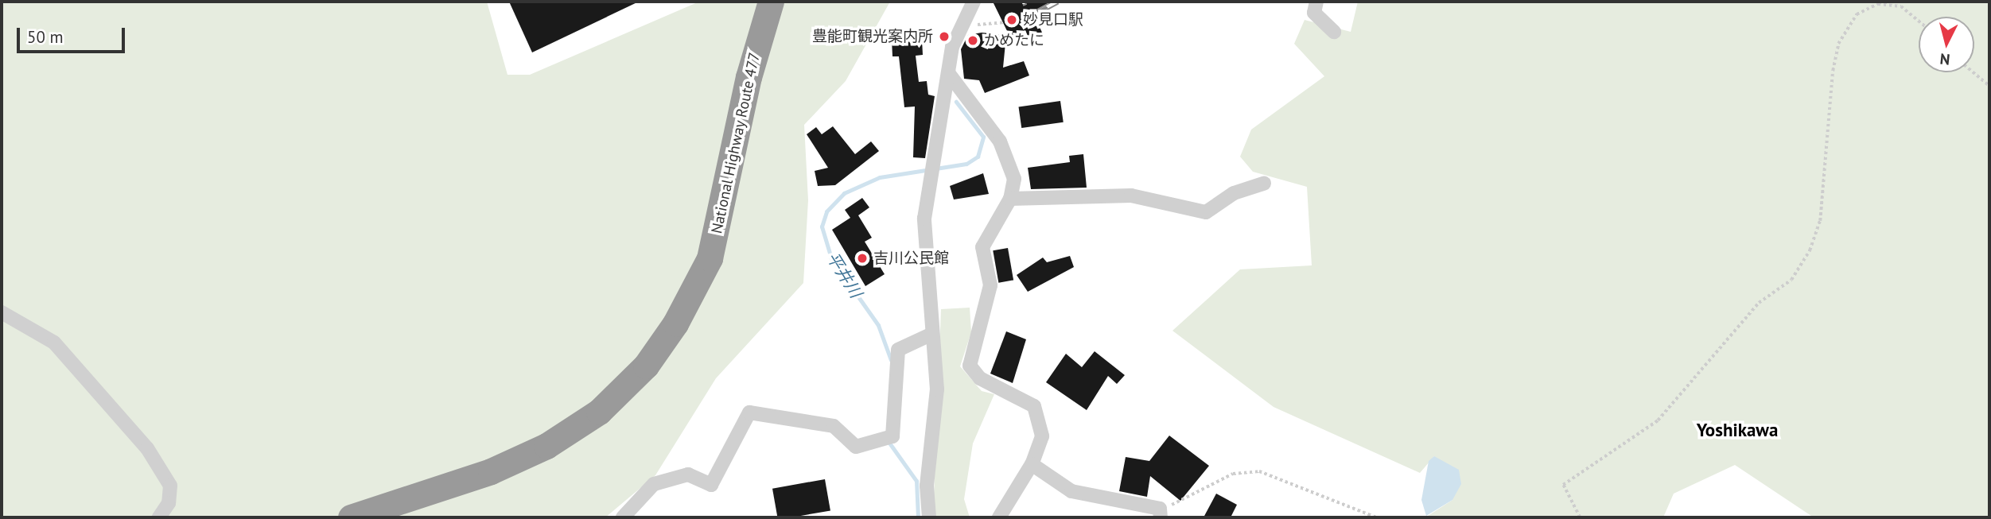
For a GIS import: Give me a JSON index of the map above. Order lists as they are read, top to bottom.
{
  "streets": {
    "highway": ["National Highway Route 477"]
  },
  "districts": ["Yoshikawa"],
  "water": ["平井川"],
  "places": [
    "妙見口駅",
    "豊能町観光案内所",
    "かめたに",
    "吉川公民館"
  ],
  "scale_bar": "50 m",
  "north": "bottom"
}
